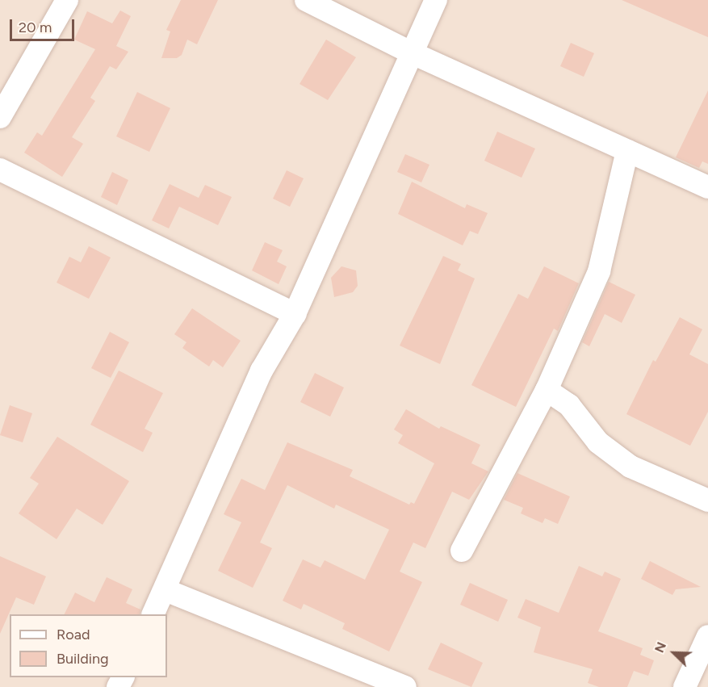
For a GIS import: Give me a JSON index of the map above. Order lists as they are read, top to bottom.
{
  "legend": ["Road", "Building"],
  "scale_bar": "20 m",
  "north": "top left"
}
